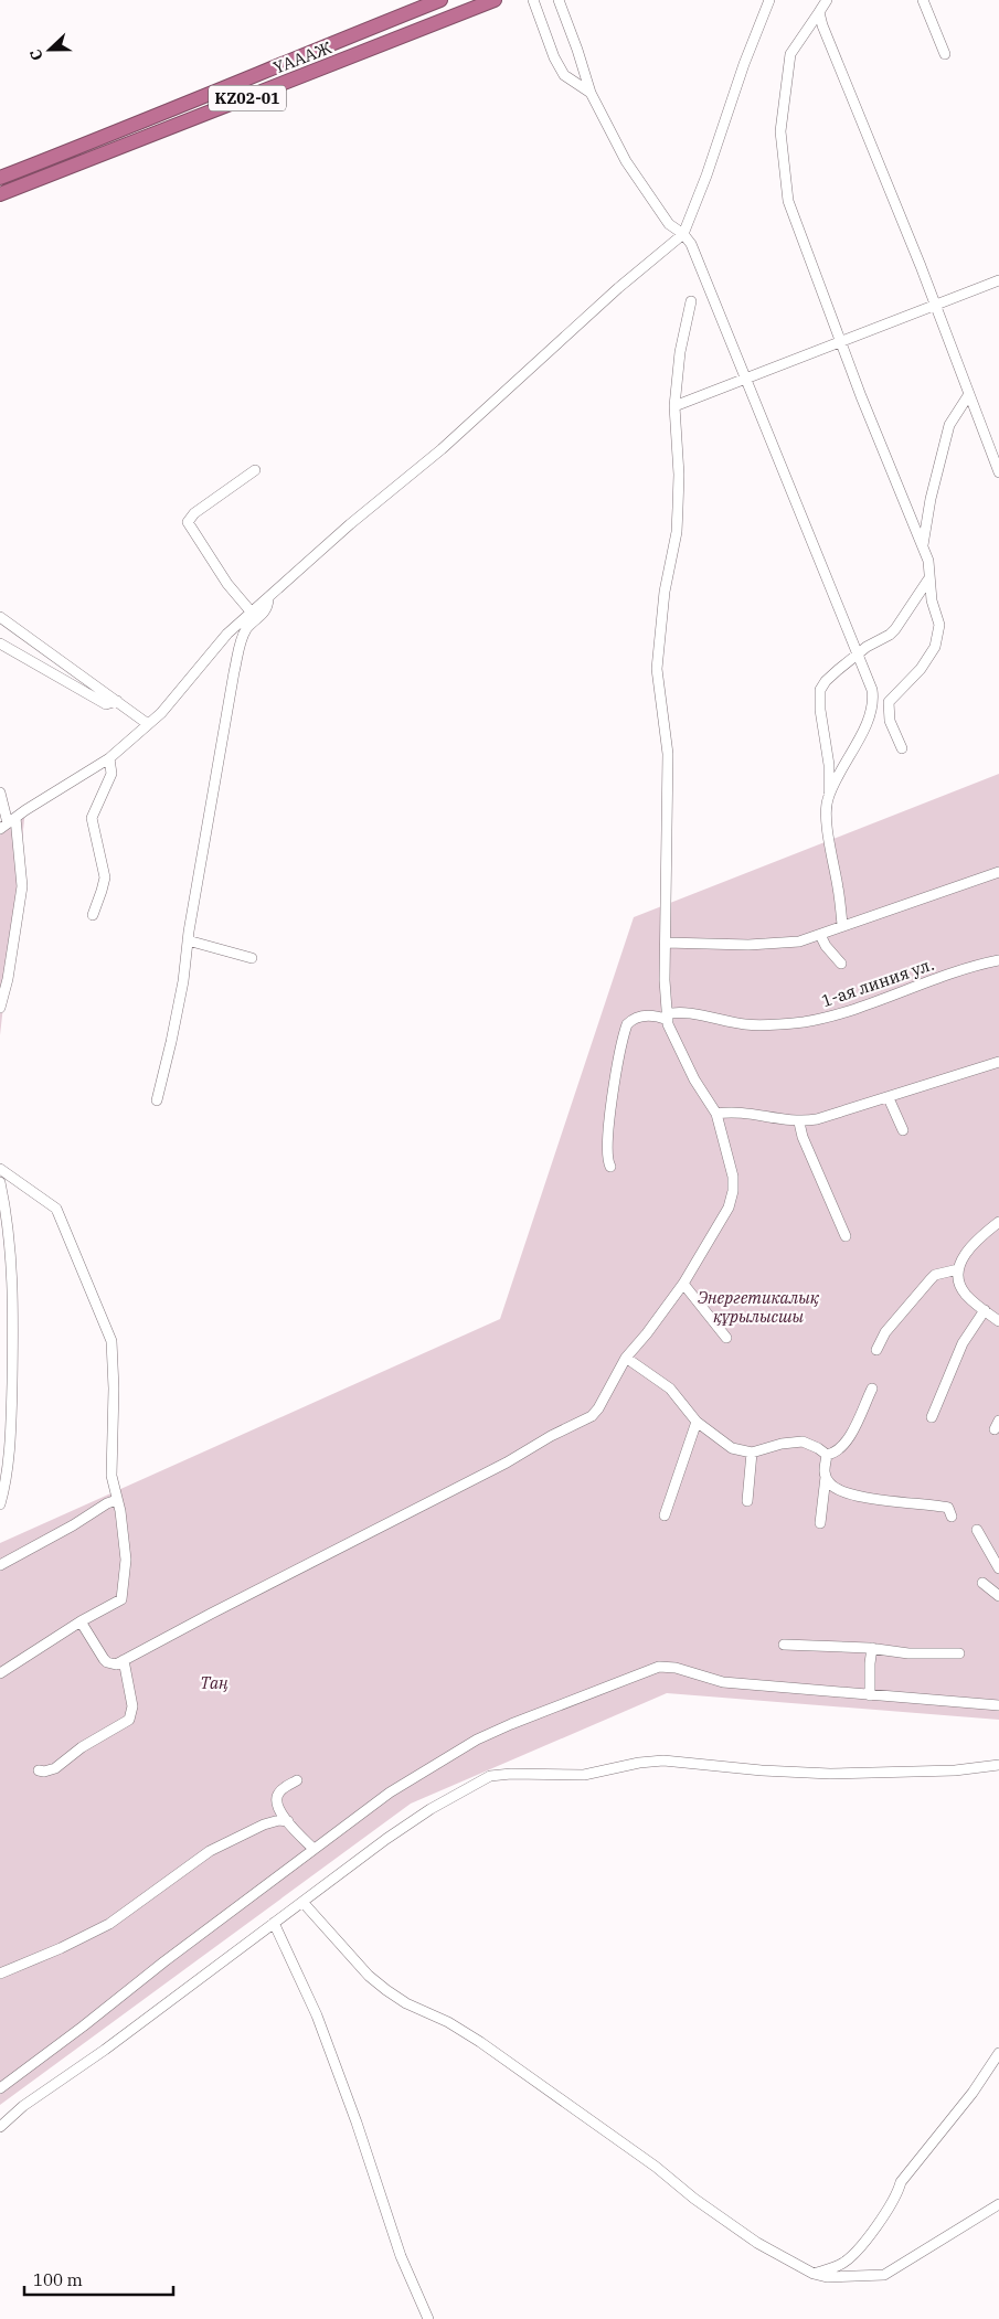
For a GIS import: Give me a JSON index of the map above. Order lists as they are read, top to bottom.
{
  "streets": {
    "highway": ["ҮАААЖ", "KZ02-01"],
    "street": ["1-ая линия ул."]
  },
  "parks": ["Энергетикалық құрылысшы", "Таң"],
  "scale_bar": "100 m",
  "north": "left"
}
